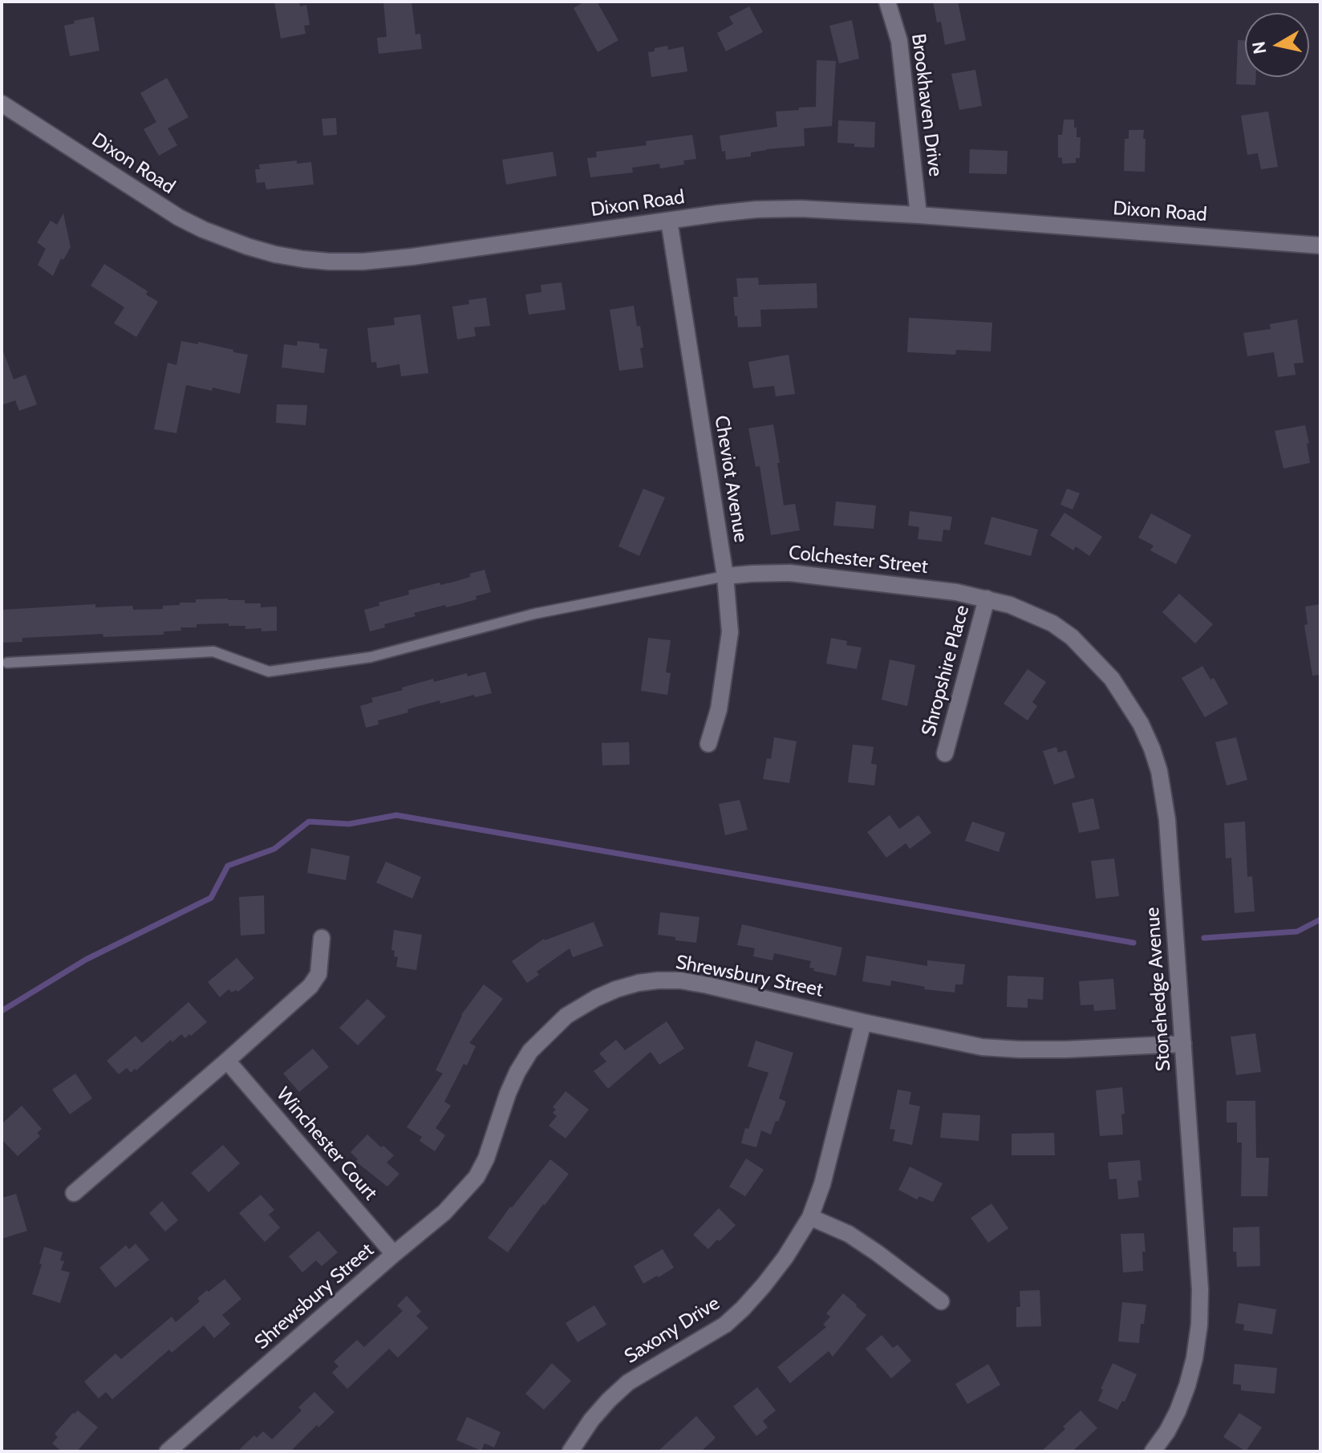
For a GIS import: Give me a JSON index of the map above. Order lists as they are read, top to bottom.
{
  "streets": {
    "street": [
      "Brookhaven Drive",
      "Dixon Road",
      "Cheviot Avenue",
      "Colchester Street",
      "Shropshire Place",
      "Shrewsbury Street",
      "Stonehedge Avenue",
      "Winchester Court",
      "Saxony Drive"
    ]
  },
  "crossings": [
    ["Brookhaven Drive", "Dixon Road"],
    ["Dixon Road", "Cheviot Avenue"],
    ["Cheviot Avenue", "Colchester Street"],
    ["Colchester Street", "Shropshire Place"],
    ["Colchester Street", "Stonehedge Avenue"],
    ["Shropshire Place", "Stonehedge Avenue"],
    ["Shrewsbury Street", "Stonehedge Avenue"],
    ["Shrewsbury Street", "Winchester Court"],
    ["Shrewsbury Street", "Saxony Drive"]
  ],
  "north": "left"
}
